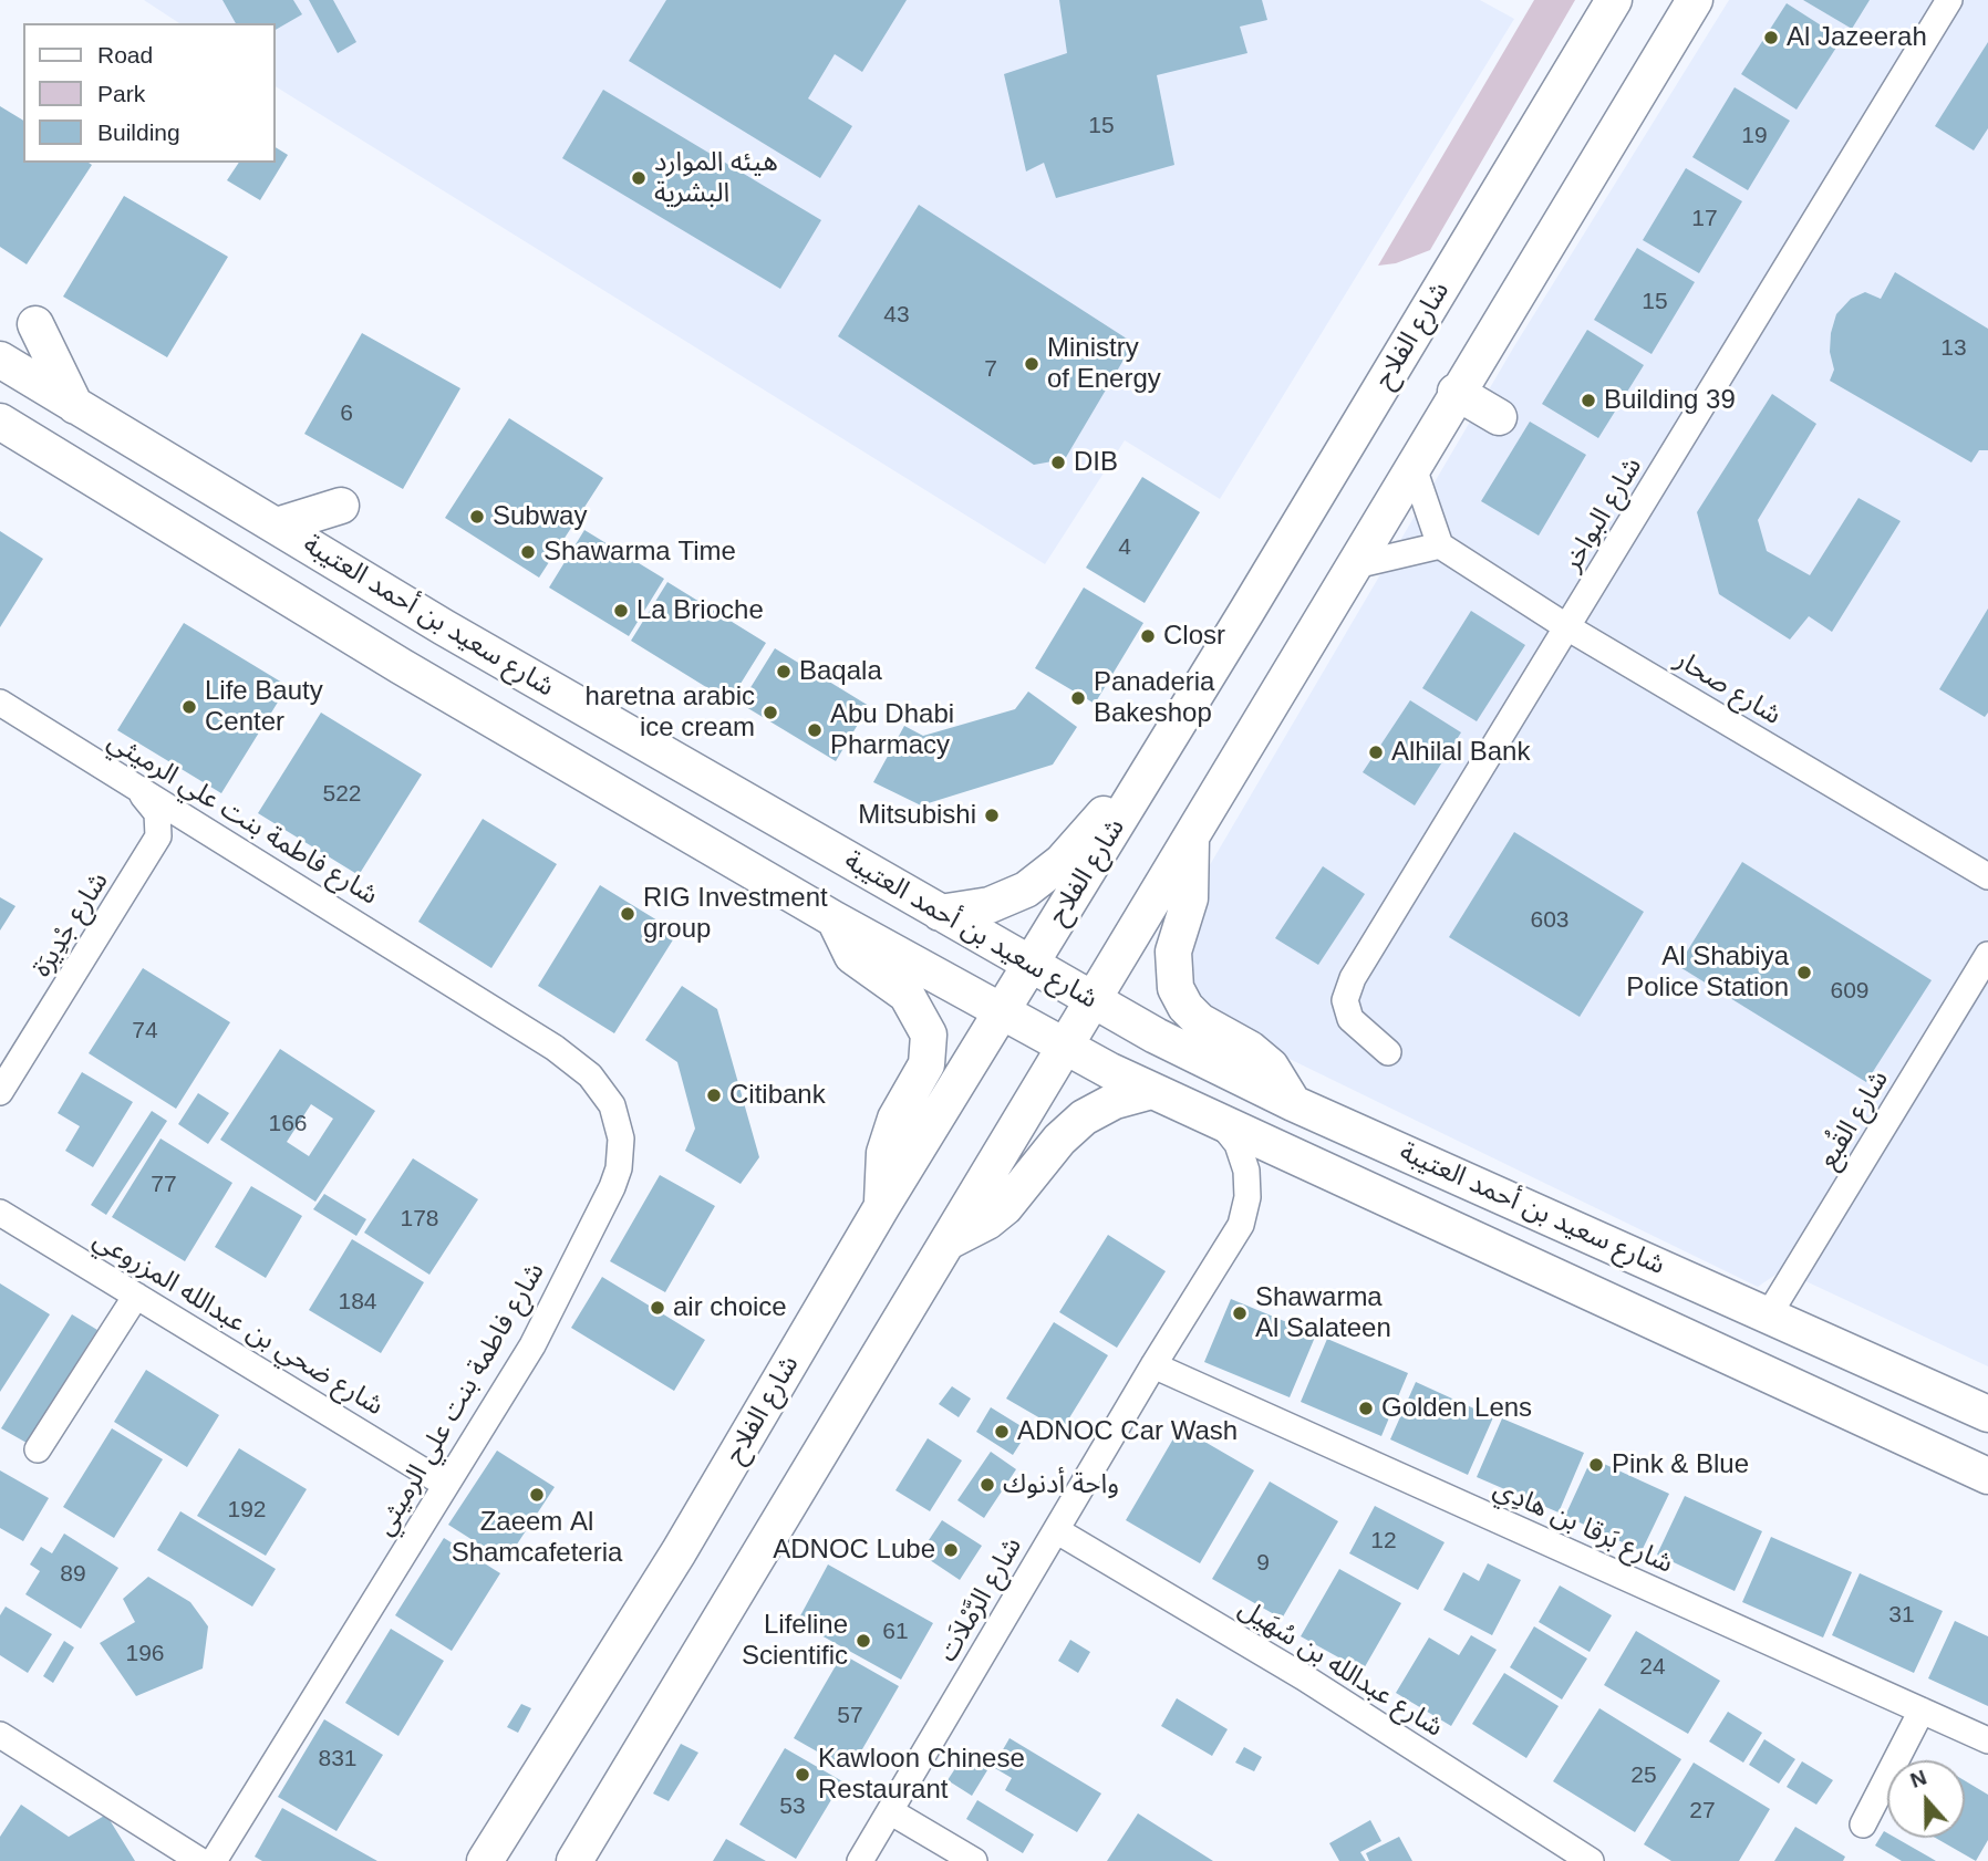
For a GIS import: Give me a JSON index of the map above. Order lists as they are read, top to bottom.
{
  "streets": {
    "main road": ["شارع الفلاح", "شارع سعيد بن أحمد العتيبة"],
    "street": [
      "شارع البواخر",
      "شارع صحار",
      "شارع فاطمة بنت علي الرميثي",
      "شارع جْدِيرَة",
      "شارع القُبع",
      "شارع ضحي بن عبدالله المزروعي",
      "شارع بَرقا بن هادِي",
      "شارع الرَّمْلاَت",
      "شارع عبدالله بن سُهَيل"
    ]
  },
  "crossings": [
    ["شارع الفلاح", "شارع سعيد بن أحمد العتيبة"],
    ["شارع البواخر", "شارع صحار"],
    ["شارع سعيد بن أحمد العتيبة", "شارع القُبع"],
    ["شارع سعيد بن أحمد العتيبة", "شارع الرَّمْلاَت"],
    ["شارع فاطمة بنت علي الرميثي", "شارع جْدِيرَة"],
    ["شارع فاطمة بنت علي الرميثي", "شارع ضحي بن عبدالله المزروعي"],
    ["شارع بَرقا بن هادِي", "شارع الرَّمْلاَت"],
    ["شارع الرَّمْلاَت", "شارع عبدالله بن سُهَيل"]
  ],
  "places": [
    "Al Jazeerah",
    "هيئه الموارد البشرية",
    "Ministry of Energy",
    "Building 39",
    "DIB",
    "Subway",
    "Shawarma Time",
    "La Brioche",
    "Closr",
    "Baqala",
    "Panaderia Bakeshop",
    "Life Bauty Center",
    "haretna arabic ice cream",
    "Abu Dhabi Pharmacy",
    "Alhilal Bank",
    "Mitsubishi",
    "RIG Investment group",
    "Al Shabiya Police Station",
    "Citibank",
    "air choice",
    "Shawarma Al Salateen",
    "Golden Lens",
    "ADNOC Car Wash",
    "Pink & Blue",
    "واحة أدنوك",
    "Zaeem Al Shamcafeteria",
    "ADNOC Lube",
    "Lifeline Scientific",
    "Kawloon Chinese Restaurant"
  ],
  "house_numbers": [
    "15",
    "19",
    "17",
    "15",
    "43",
    "13",
    "7",
    "6",
    "4",
    "522",
    "603",
    "609",
    "74",
    "166",
    "77",
    "178",
    "184",
    "192",
    "12",
    "9",
    "89",
    "31",
    "61",
    "196",
    "24",
    "57",
    "831",
    "25",
    "53",
    "27"
  ],
  "legend": ["Road", "Park", "Building"],
  "north": "top"
}
